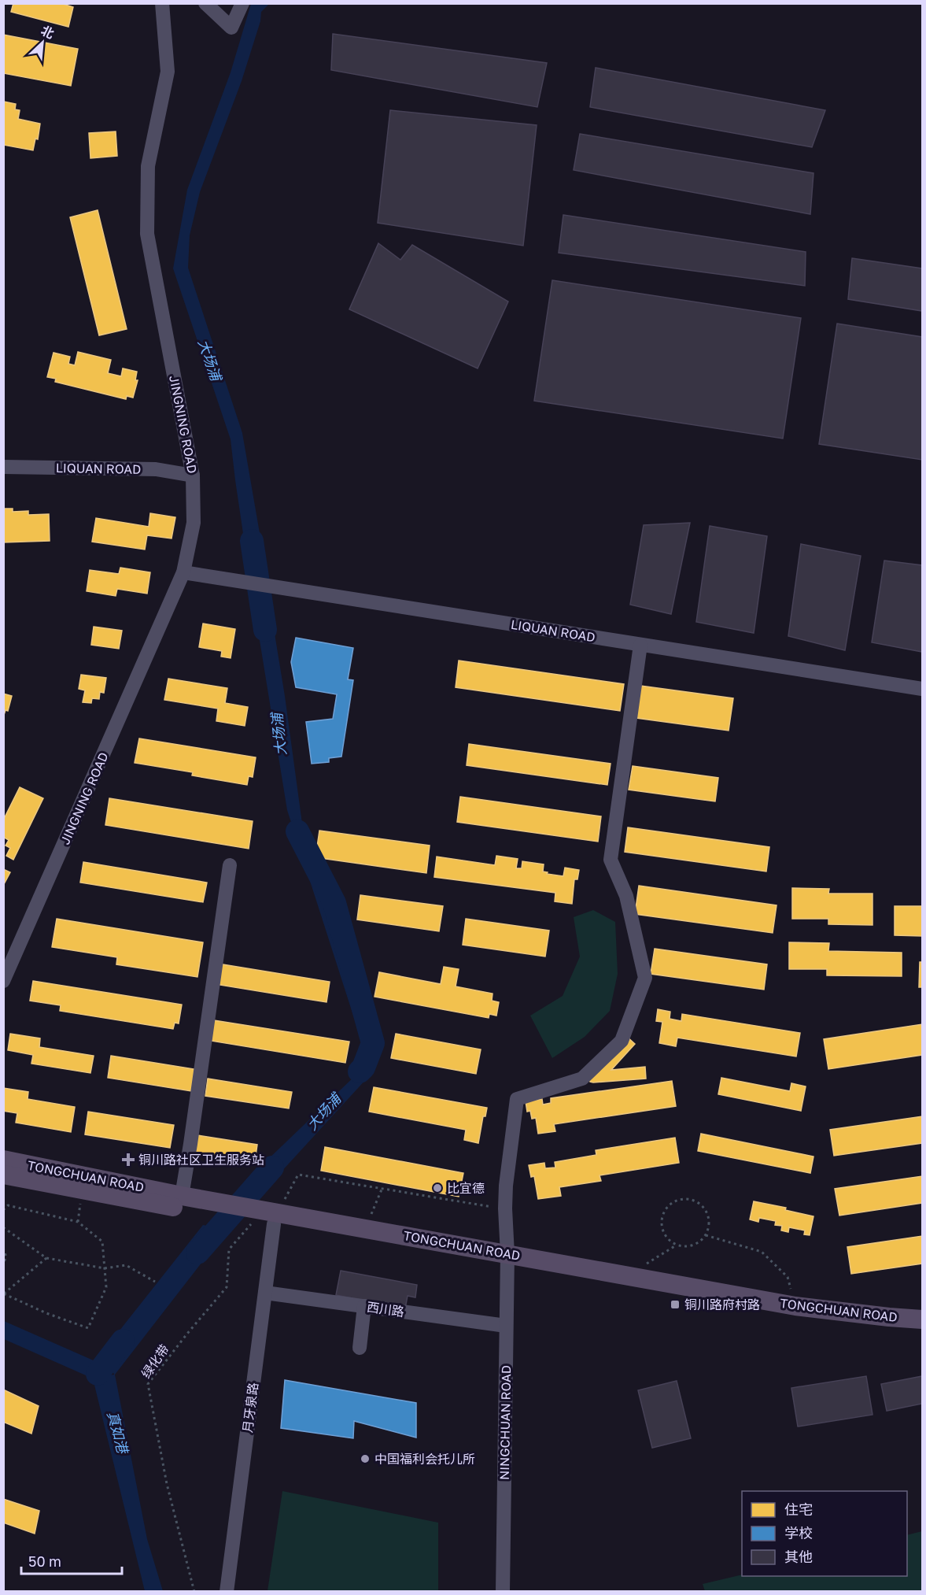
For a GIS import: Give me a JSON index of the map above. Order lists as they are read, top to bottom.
{
  "streets": {
    "main road": ["TONGCHUAN ROAD"],
    "street": [
      "JINGNING ROAD",
      "LIQUAN ROAD",
      "西川路",
      "月牙泉路",
      "NINGCHUAN ROAD"
    ],
    "path": ["绿化带"]
  },
  "crossings": [
    ["JINGNING ROAD", "LIQUAN ROAD"],
    ["LIQUAN ROAD", "NINGCHUAN ROAD"],
    ["TONGCHUAN ROAD", "绿化带"],
    ["TONGCHUAN ROAD", "月牙泉路"],
    ["TONGCHUAN ROAD", "NINGCHUAN ROAD"],
    ["西川路", "月牙泉路"],
    ["西川路", "NINGCHUAN ROAD"]
  ],
  "water": ["大场浦", "真如港"],
  "places": {
    "health": ["铜川路社区卫生服务站"],
    "other": ["比宜德", "中国福利会托儿所"],
    "transit": ["铜川路府村路"]
  },
  "legend": ["住宅", "学校", "其他"],
  "scale_bar": "50 m",
  "north": "top right"
}
